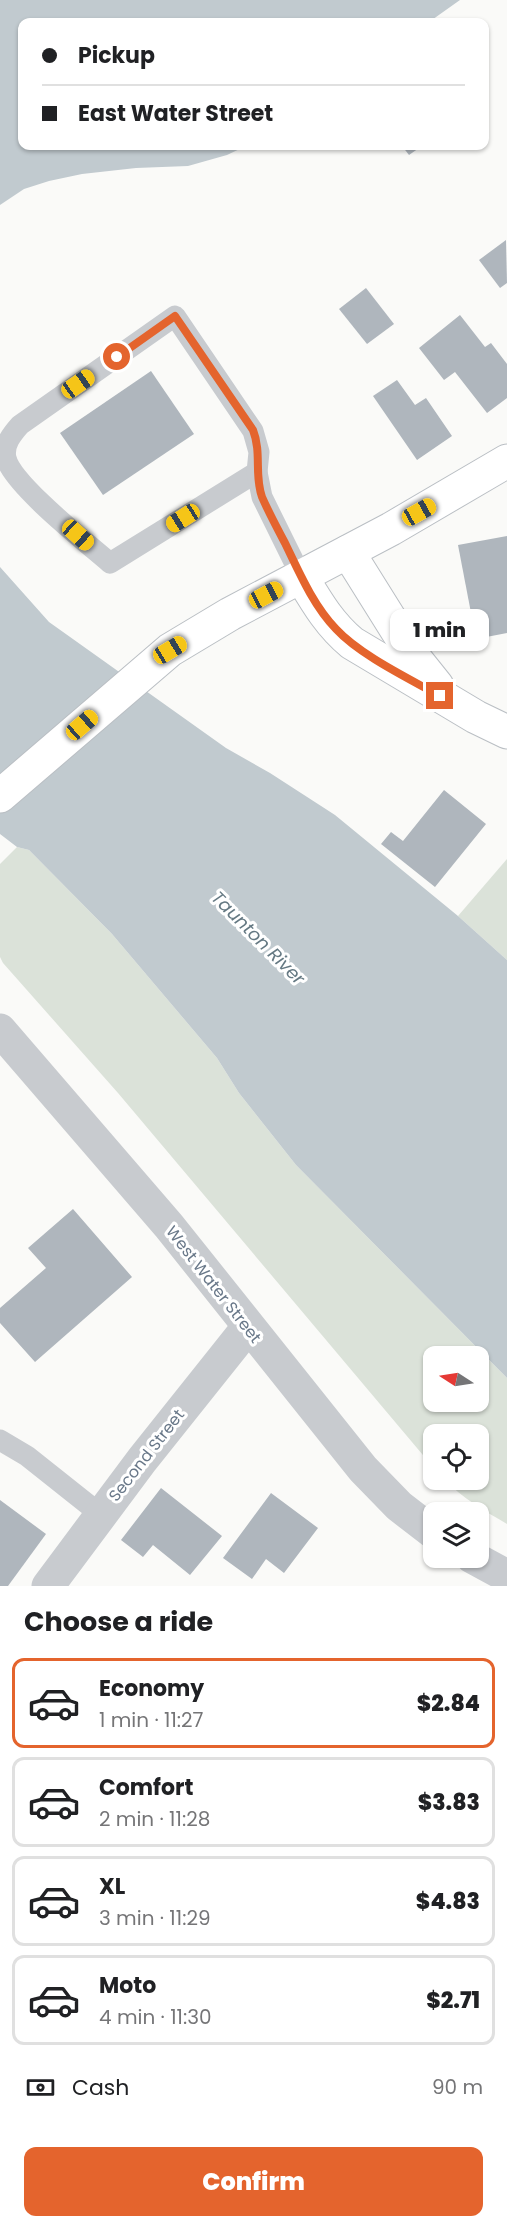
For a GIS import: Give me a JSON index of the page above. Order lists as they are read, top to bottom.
{
  "streets": {
    "street": ["West Water Street", "Second Street"]
  },
  "crossings": [
    ["West Water Street", "Second Street"]
  ],
  "water": ["Taunton River"],
  "north": "left",
  "page": {
    "banner": ["Pickup", "East Water Street"],
    "bubble": "1 min",
    "heading": "Choose a ride",
    "list": [
      {
        "name": "Economy",
        "note": "1 min · 11:27",
        "value": "$2.84"
      },
      {
        "name": "Comfort",
        "note": "2 min · 11:28",
        "value": "$3.83"
      },
      {
        "name": "XL",
        "note": "3 min · 11:29",
        "value": "$4.83"
      },
      {
        "name": "Moto",
        "note": "4 min · 11:30",
        "value": "$2.71"
      }
    ],
    "pay": ["Cash", "90 m"],
    "buttons": "Confirm"
  }
}
